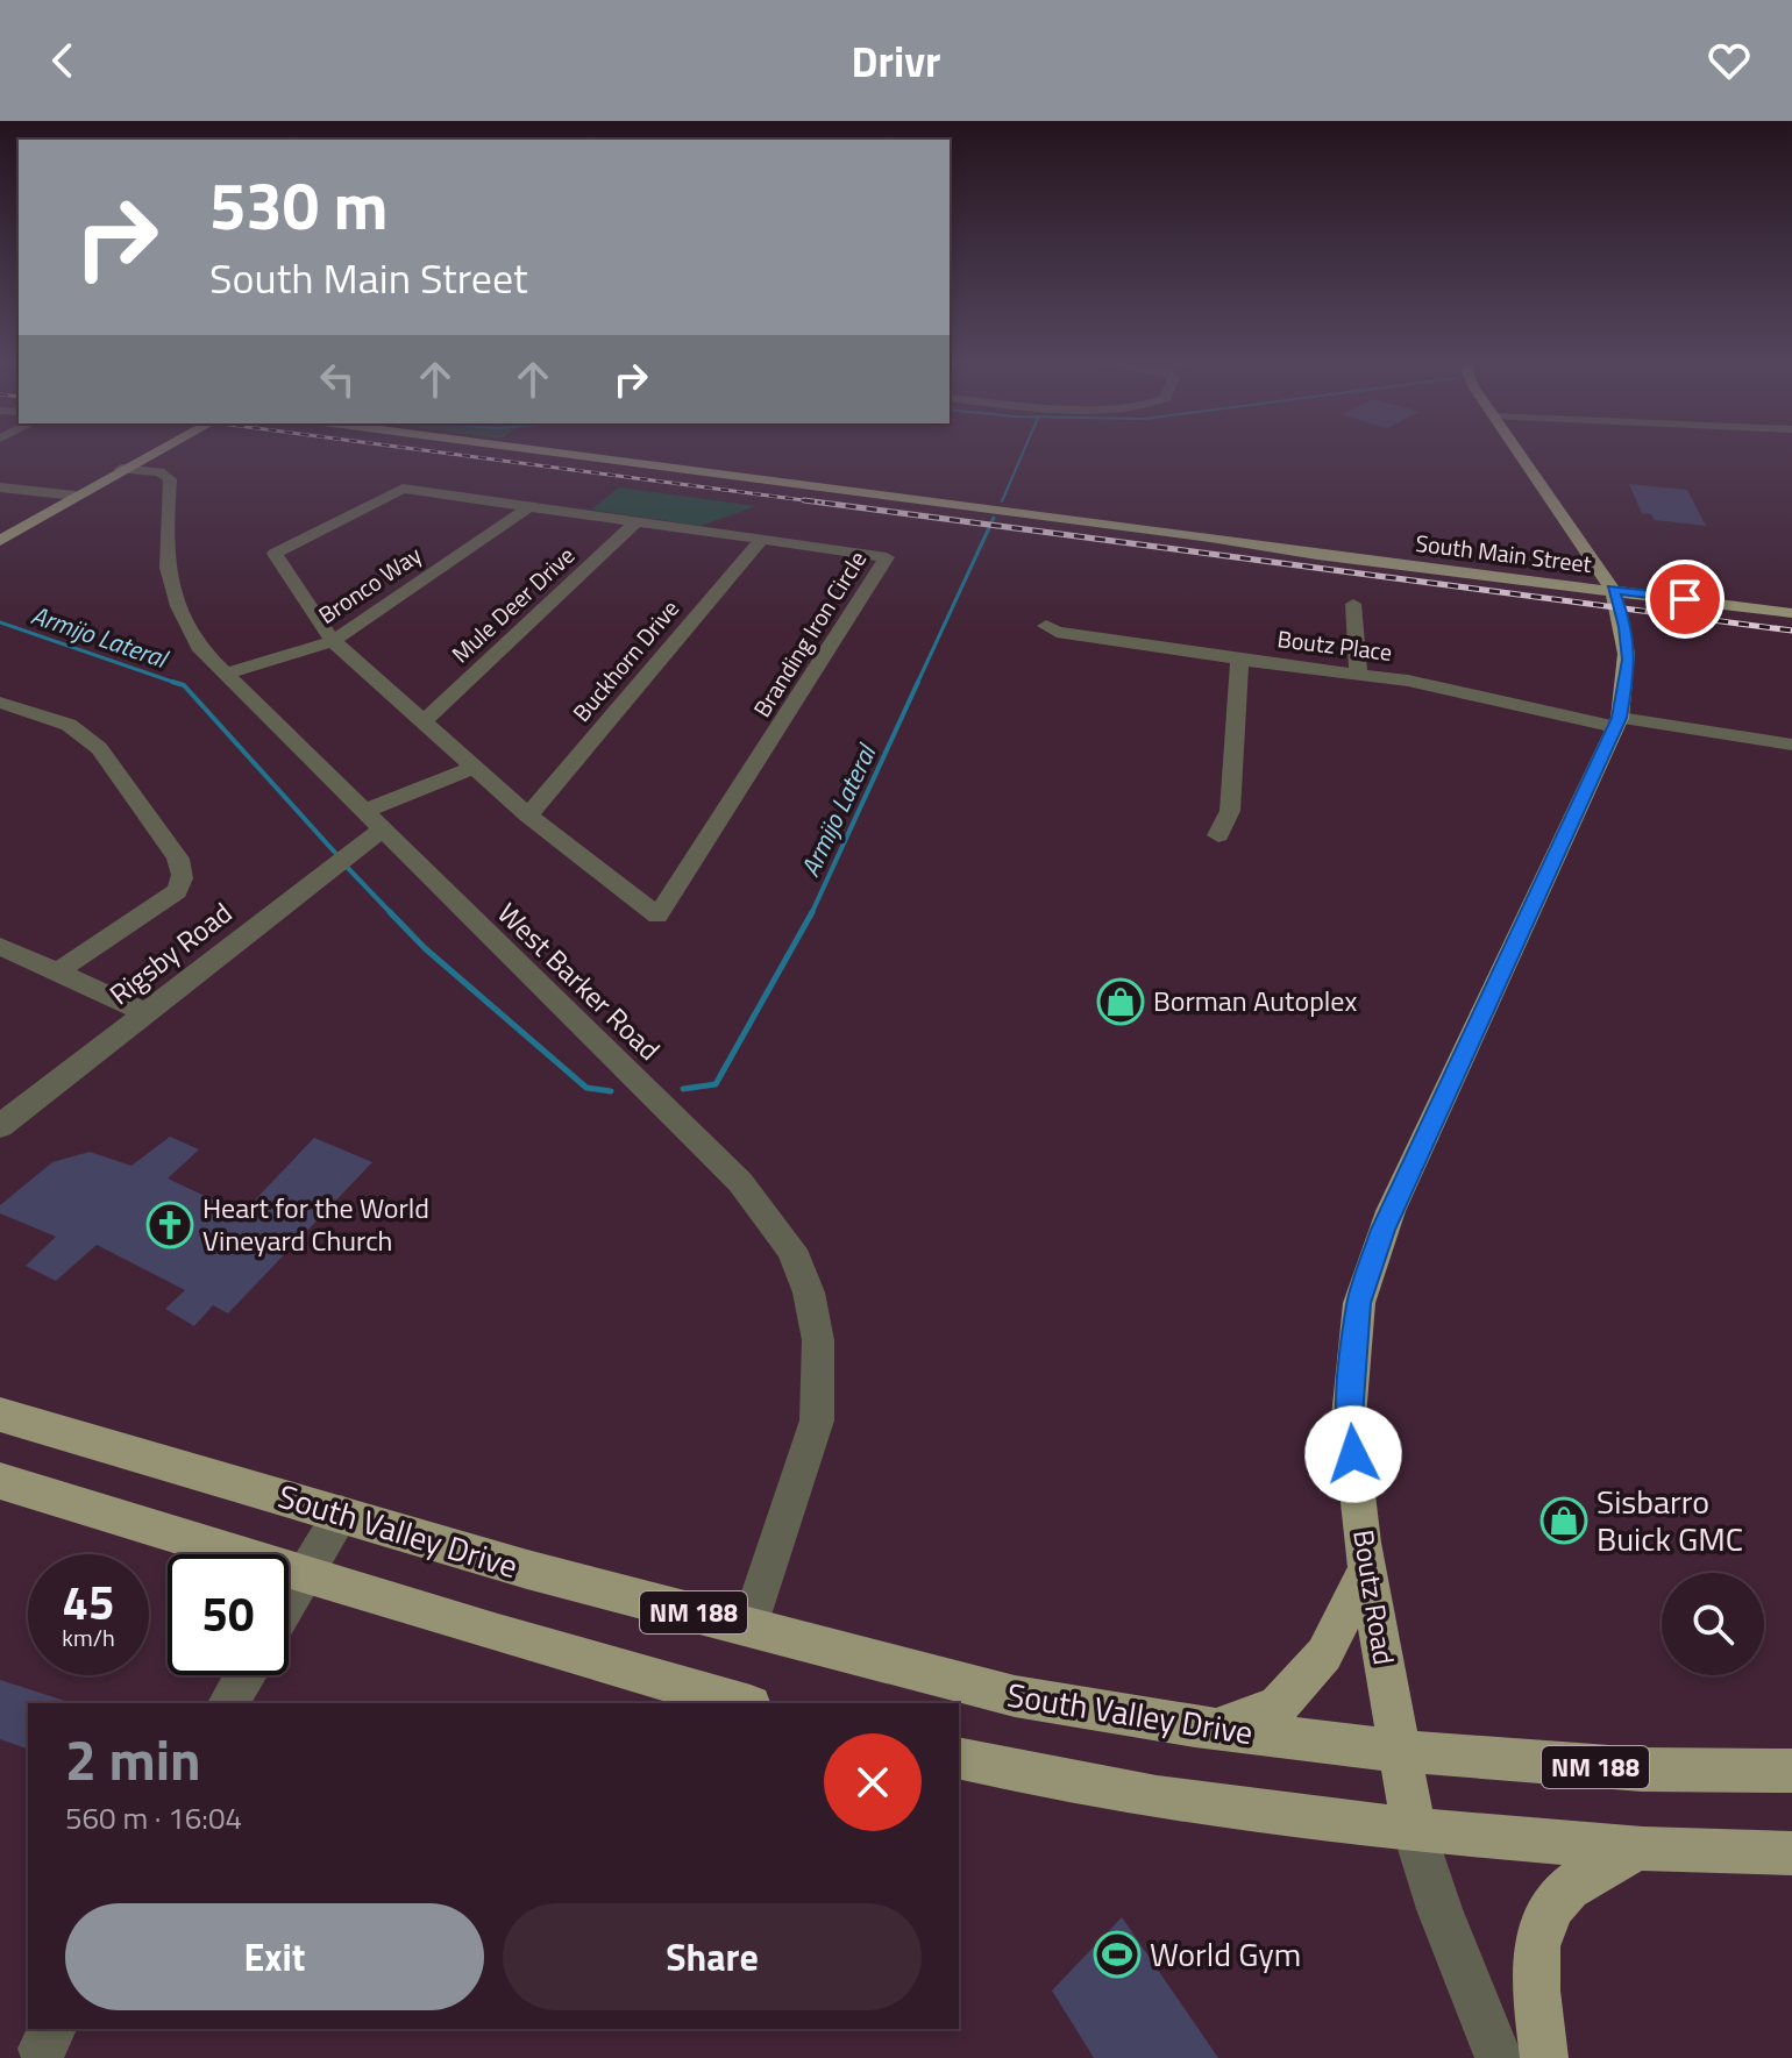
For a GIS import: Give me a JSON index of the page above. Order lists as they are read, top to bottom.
{
  "streets": {
    "main road": [
      "South Main Street",
      "South Valley Drive",
      "Boutz Road",
      "NM 188"
    ],
    "street": [
      "Bronco Way",
      "Mule Deer Drive",
      "Branding Iron Circle",
      "Boutz Place",
      "Buckhorn Drive",
      "Rigsby Road",
      "West Barker Road"
    ]
  },
  "crossings": [
    ["South Main Street", "Boutz Road"],
    ["Bronco Way", "Branding Iron Circle"],
    ["Bronco Way", "West Barker Road"],
    ["Mule Deer Drive", "Branding Iron Circle"],
    ["Branding Iron Circle", "Buckhorn Drive"],
    ["Branding Iron Circle", "Rigsby Road"],
    ["Boutz Place", "Boutz Road"],
    ["Rigsby Road", "West Barker Road"],
    ["West Barker Road", "South Valley Drive"],
    ["South Valley Drive", "Boutz Road"]
  ],
  "water": ["Armijo Lateral"],
  "places": {
    "shop": ["Borman Autoplex", "Sisbarro Buick GMC"],
    "church": ["Heart for the World Vineyard Church"],
    "sports": ["World Gym"]
  },
  "page": {
    "header": "Drivr",
    "turn": ["530 m", "South Main Street"],
    "speed": "45 km/h",
    "limit": "50",
    "heading": ["2 min", "560 m · 16:04"],
    "buttons": ["Exit", "Share"]
  }
}
